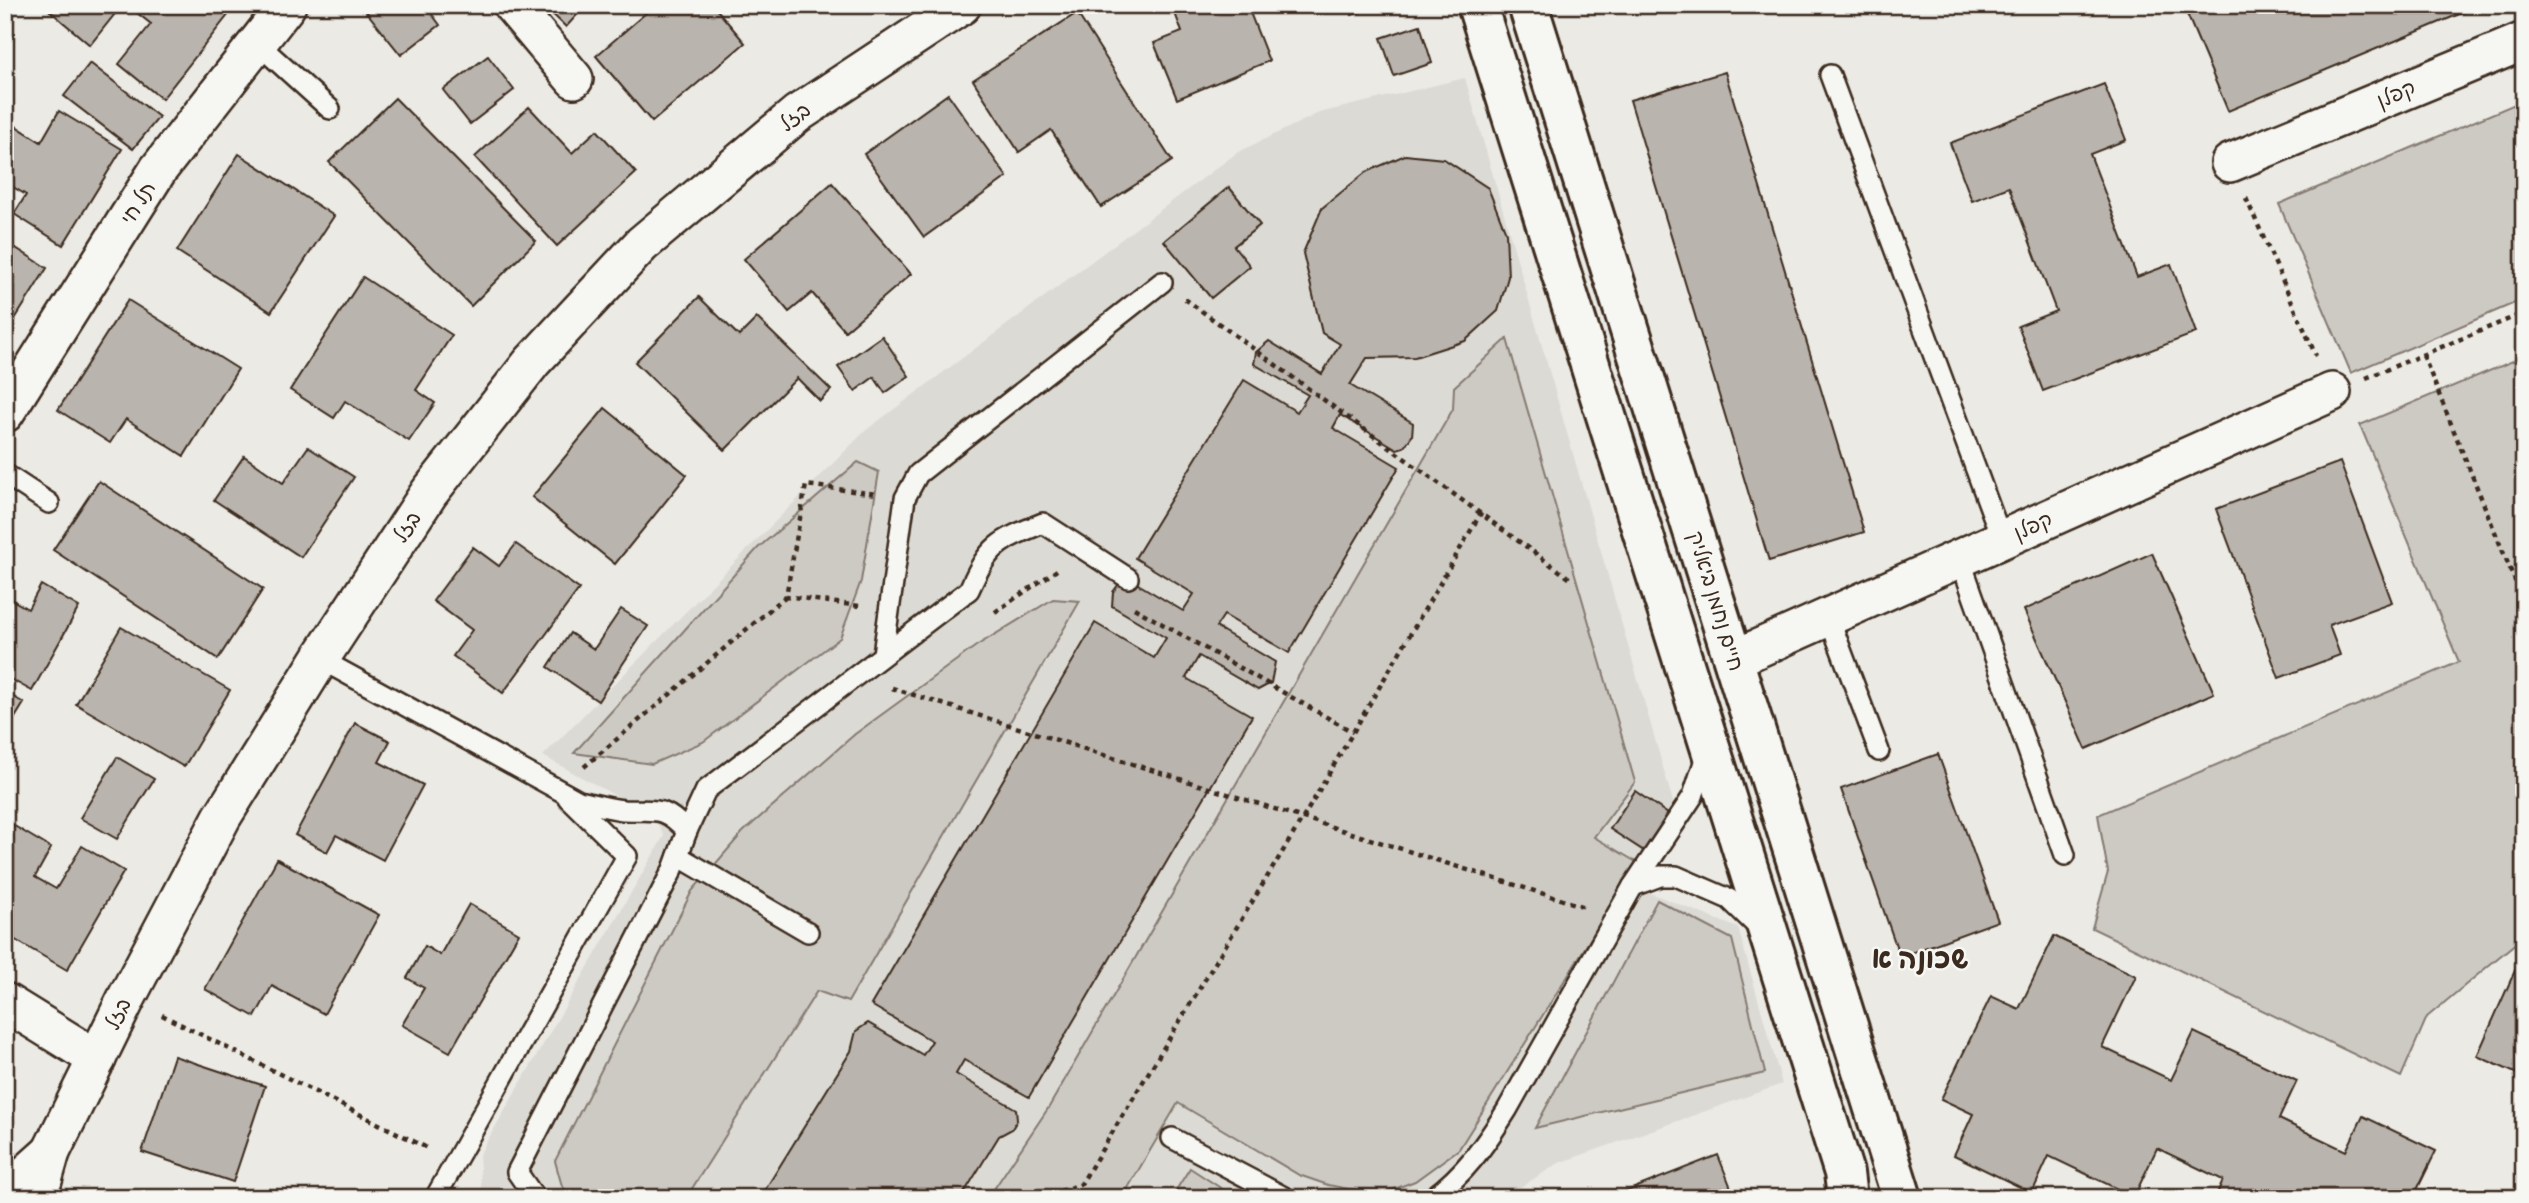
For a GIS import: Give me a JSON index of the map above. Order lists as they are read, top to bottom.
{
  "streets": {
    "street": [
      "קפלן",
      "בזל",
      "תל חי",
      "חיים נחמן ביאליק"
    ]
  },
  "crossings": [
    ["קפלן", "חיים נחמן ביאליק"]
  ],
  "districts": ["שכונה א"]
}
